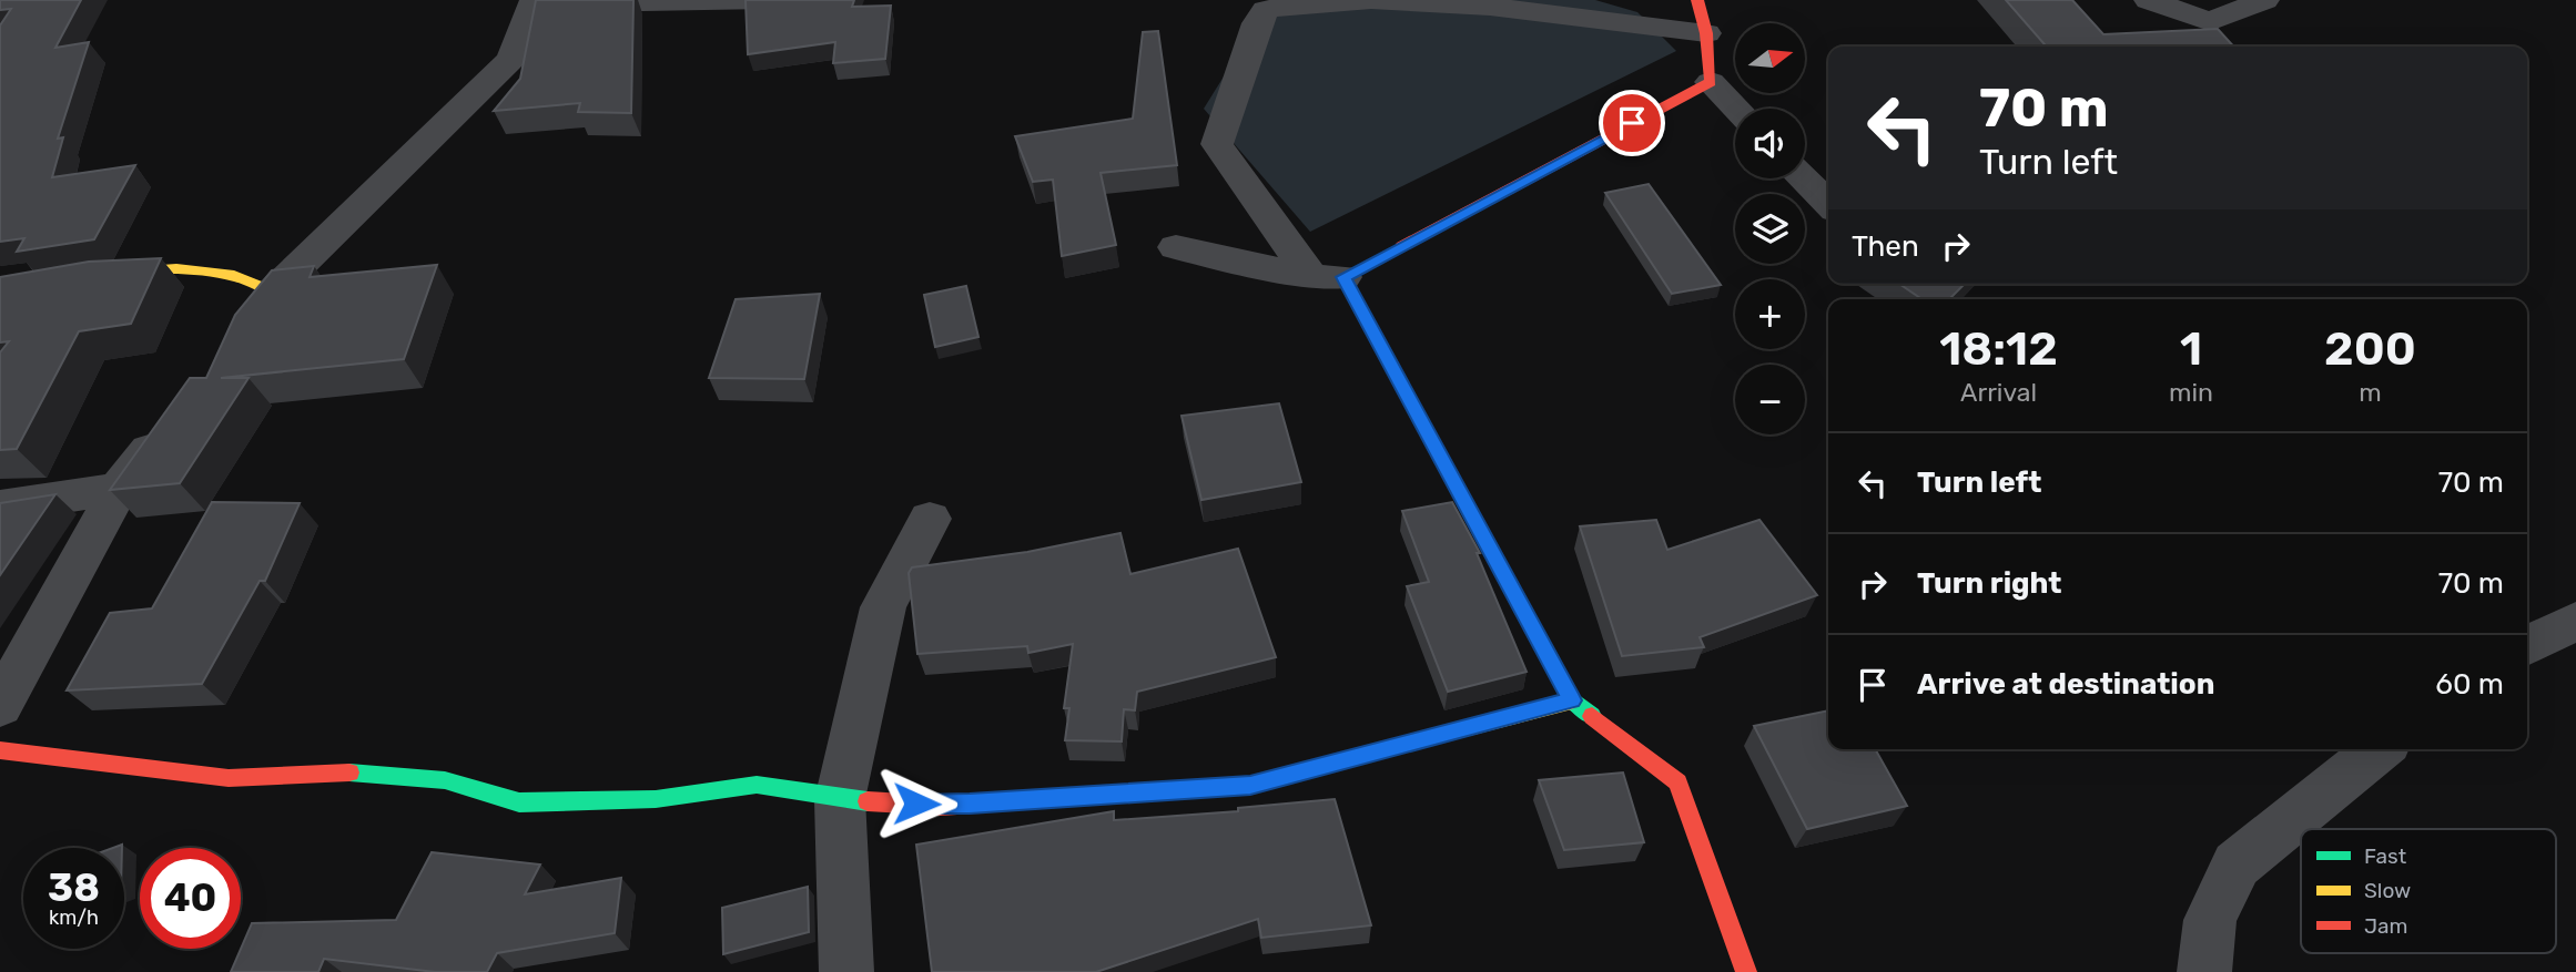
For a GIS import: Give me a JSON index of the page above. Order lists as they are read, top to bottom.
{
  "legend": ["Fast", "Slow", "Jam"],
  "north": "right",
  "page": {
    "map_buttons": ["+", "−"],
    "turn": ["70 m", "Turn left"],
    "then": "Then",
    "eta": [
      "18:12",
      "Arrival",
      "1",
      "min",
      "200",
      "m"
    ],
    "list": [
      {
        "name": "Turn left",
        "value": "70 m"
      },
      {
        "name": "Turn right",
        "value": "70 m"
      },
      {
        "name": "Arrive at destination",
        "value": "60 m"
      }
    ],
    "speed": "38 km/h",
    "limit": "40"
  }
}
